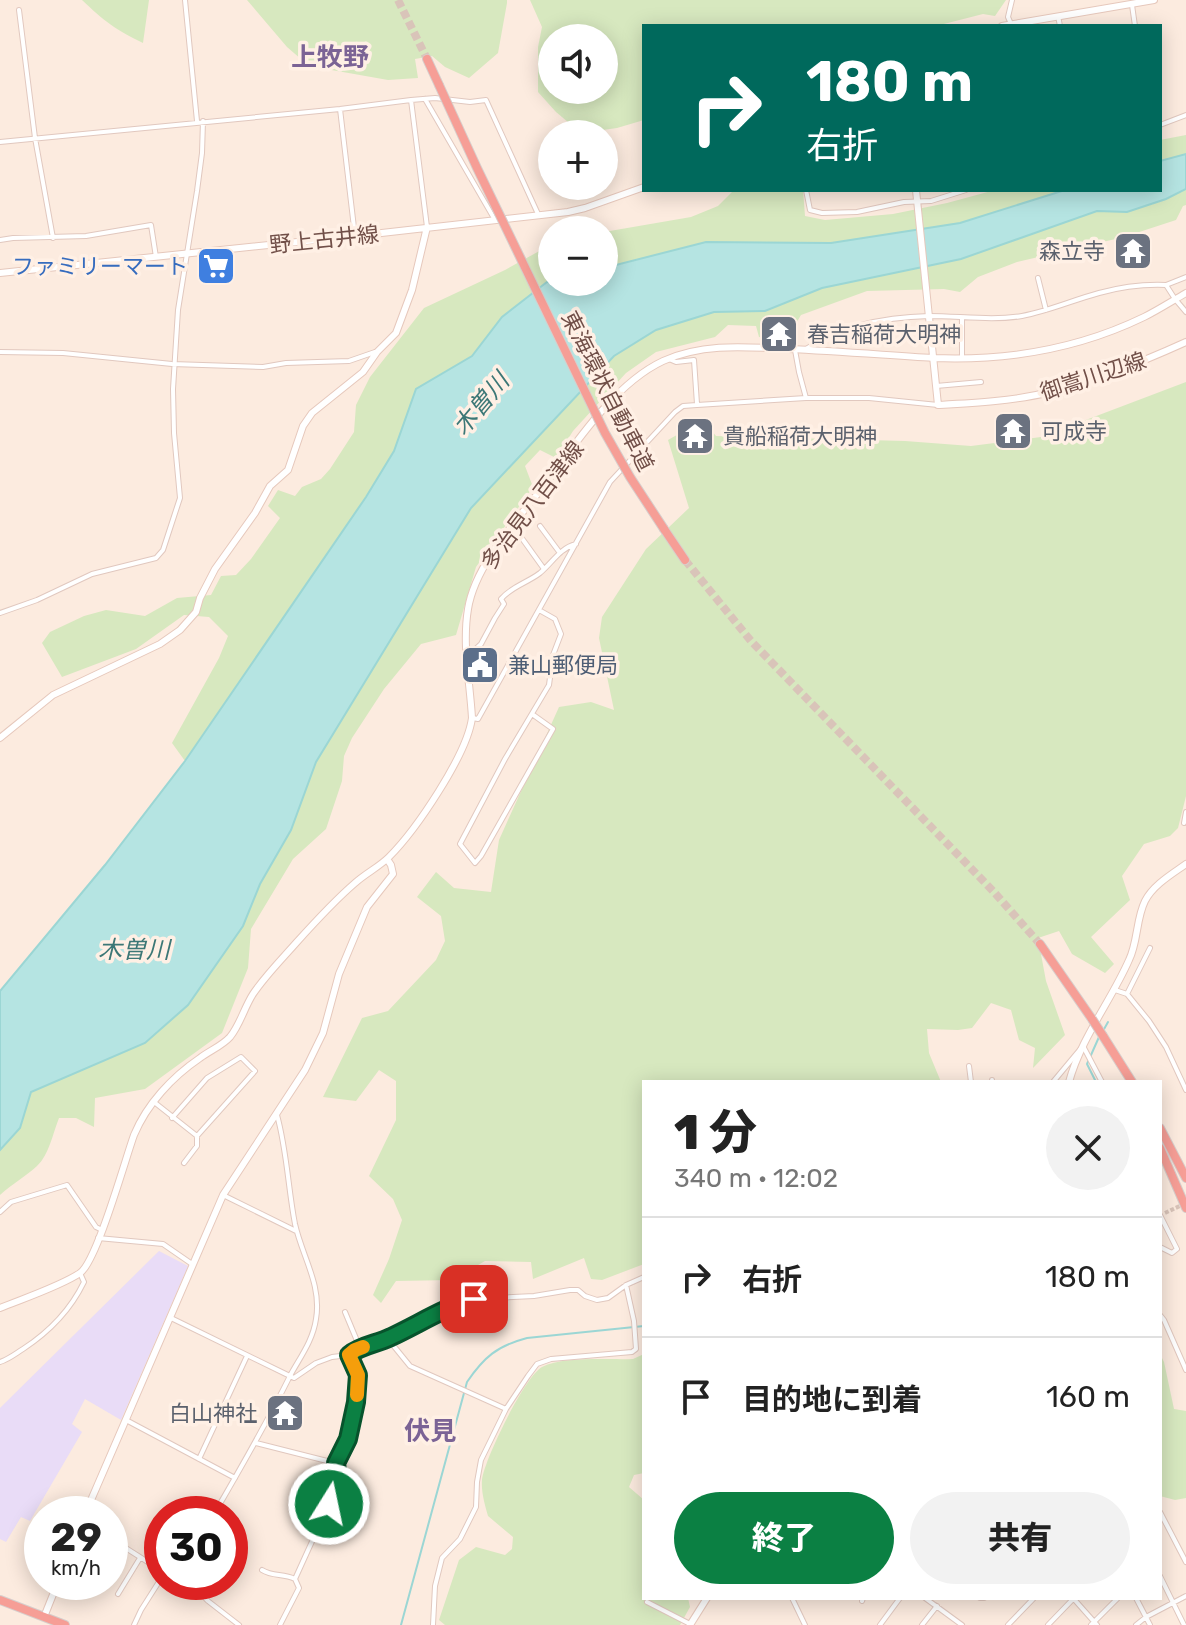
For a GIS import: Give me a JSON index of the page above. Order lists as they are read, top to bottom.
{
  "streets": {
    "highway": ["東海環状自動車道"],
    "main road": ["野上古井線", "御嵩川辺線", "多治見八百津線"]
  },
  "districts": ["上牧野", "伏見"],
  "water": ["木曽川"],
  "places": {
    "temple": [
      "森立寺",
      "春吉稲荷大明神",
      "可成寺",
      "貴船稲荷大明神",
      "白山神社"
    ],
    "supermarket": ["ファミリーマート"],
    "public building": ["兼山郵便局"]
  },
  "page": {
    "map_buttons": ["+", "−"],
    "turn": ["180 m", "右折"],
    "heading": ["1 分", "340 m · 12:02"],
    "list": [
      {
        "name": "右折",
        "value": "180 m"
      },
      {
        "name": "目的地に到着",
        "value": "160 m"
      }
    ],
    "buttons": ["終了", "共有"],
    "speed": "29 km/h",
    "limit": "30"
  }
}
